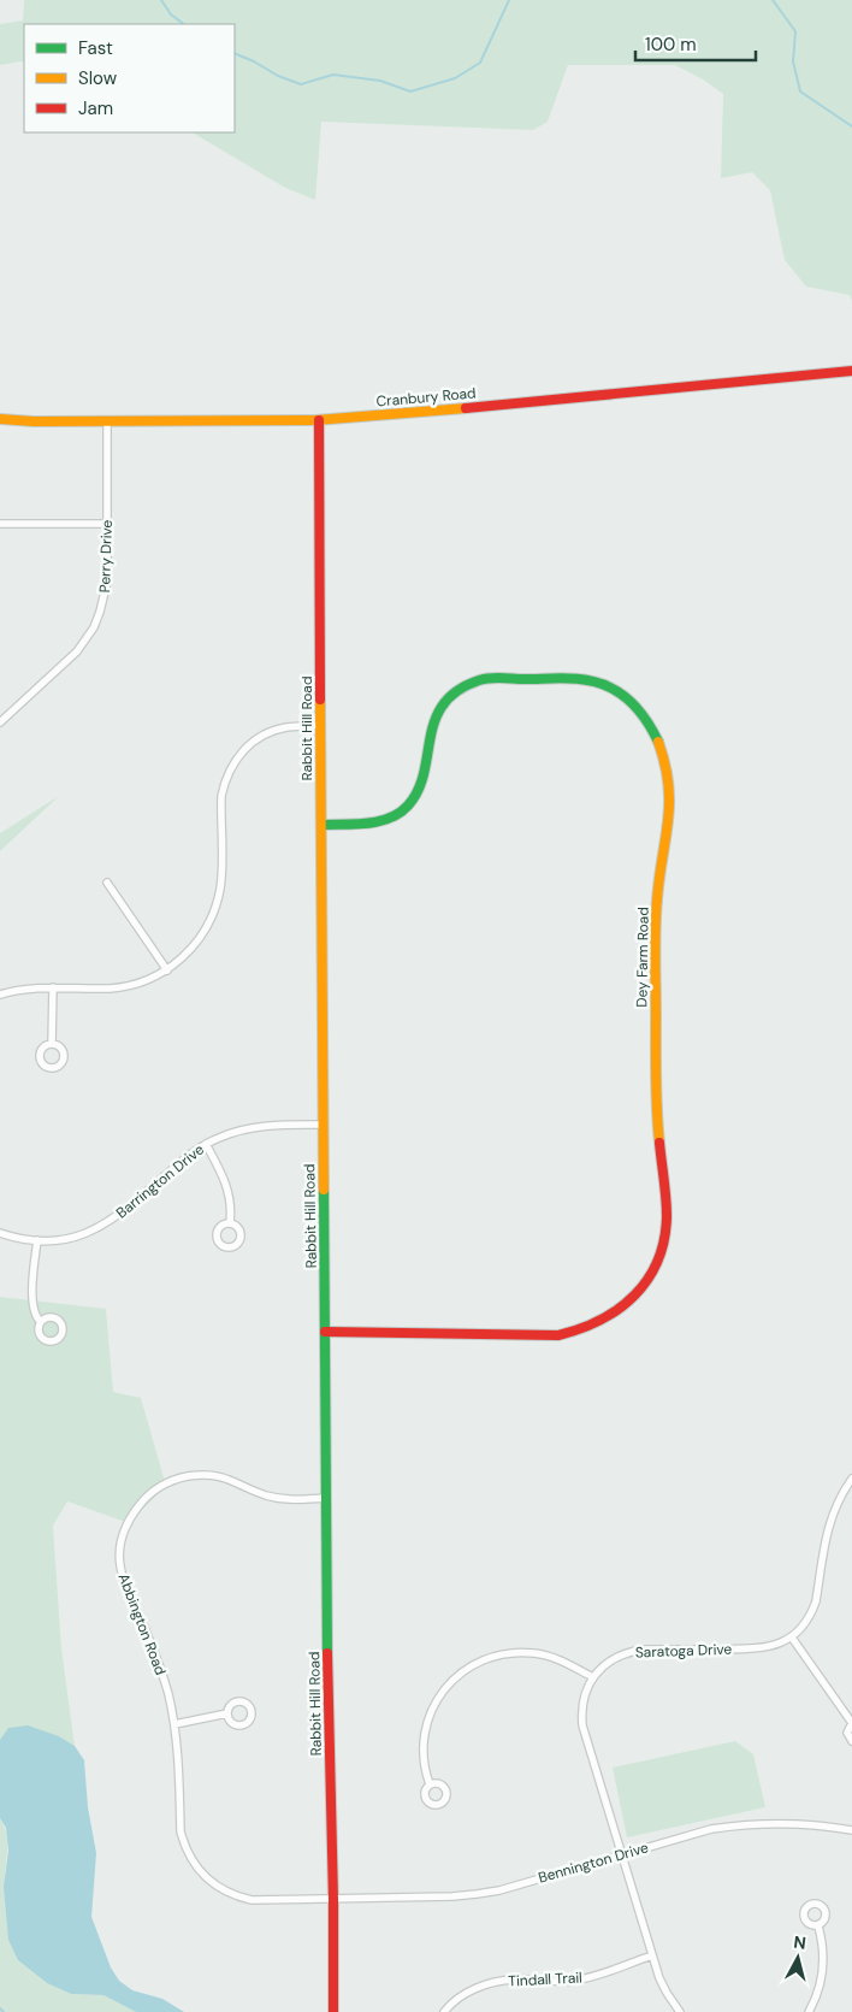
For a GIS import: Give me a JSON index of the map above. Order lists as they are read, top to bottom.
{
  "streets": {
    "street": [
      "Cranbury Road",
      "Perry Drive",
      "Rabbit Hill Road",
      "Dey Farm Road",
      "Barrington Drive",
      "Abbington Road",
      "Saratoga Drive",
      "Bennington Drive",
      "Tindall Trail"
    ]
  },
  "crossings": [
    ["Cranbury Road", "Perry Drive"],
    ["Cranbury Road", "Rabbit Hill Road"],
    ["Rabbit Hill Road", "Dey Farm Road"],
    ["Rabbit Hill Road", "Barrington Drive"],
    ["Rabbit Hill Road", "Abbington Road"],
    ["Rabbit Hill Road", "Bennington Drive"],
    ["Abbington Road", "Bennington Drive"]
  ],
  "legend": ["Fast", "Slow", "Jam"],
  "scale_bar": "100 m",
  "north": "top"
}
